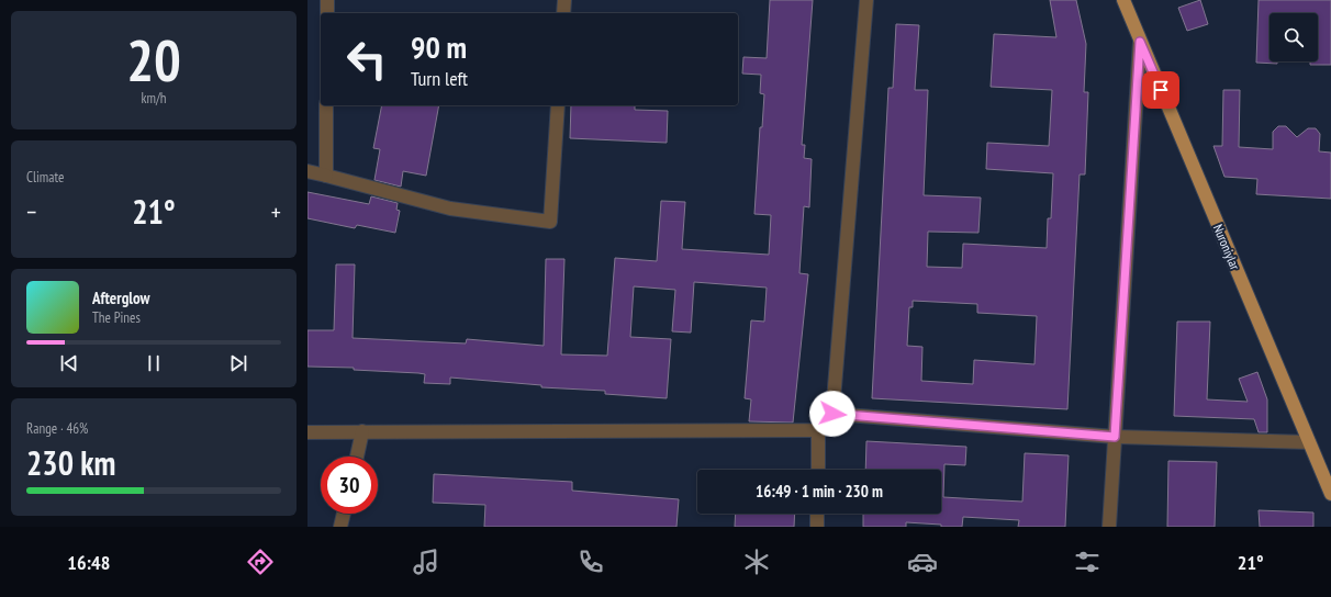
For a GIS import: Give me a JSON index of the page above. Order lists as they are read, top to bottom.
{
  "streets": {
    "main road": ["Nuroniylar"]
  },
  "page": {
    "tile": [
      ["20", "km/h"],
      "Climate",
      ["Range · 46%", "230 km"]
    ],
    "turn": ["90 m", "Turn left"],
    "heat": ["−", "21°", "+"],
    "song": ["Afterglow", "The Pines"],
    "limit": "30",
    "trip": "16:49 · 1 min · 230 m",
    "tabs": ["16:48", "21°"]
  }
}
